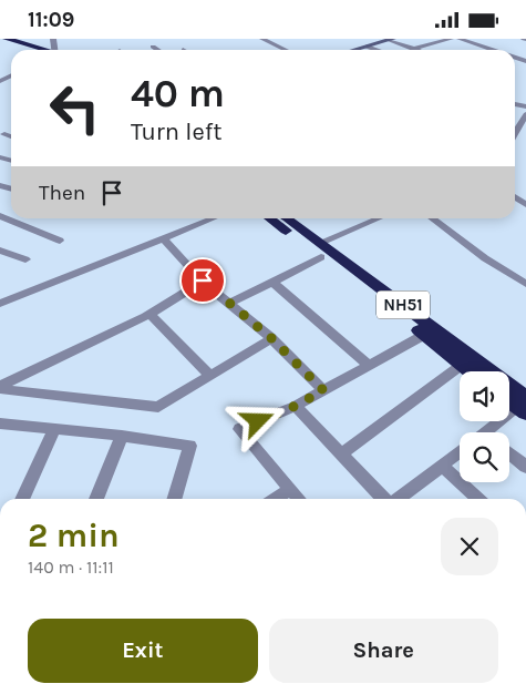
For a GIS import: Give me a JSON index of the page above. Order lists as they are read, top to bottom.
{
  "streets": {
    "highway": ["NH51"]
  },
  "page": {
    "status": "11:09",
    "turn": ["40 m", "Turn left"],
    "then": "Then",
    "heading": ["2 min", "140 m · 11:11"],
    "buttons": ["Exit", "Share"]
  }
}
